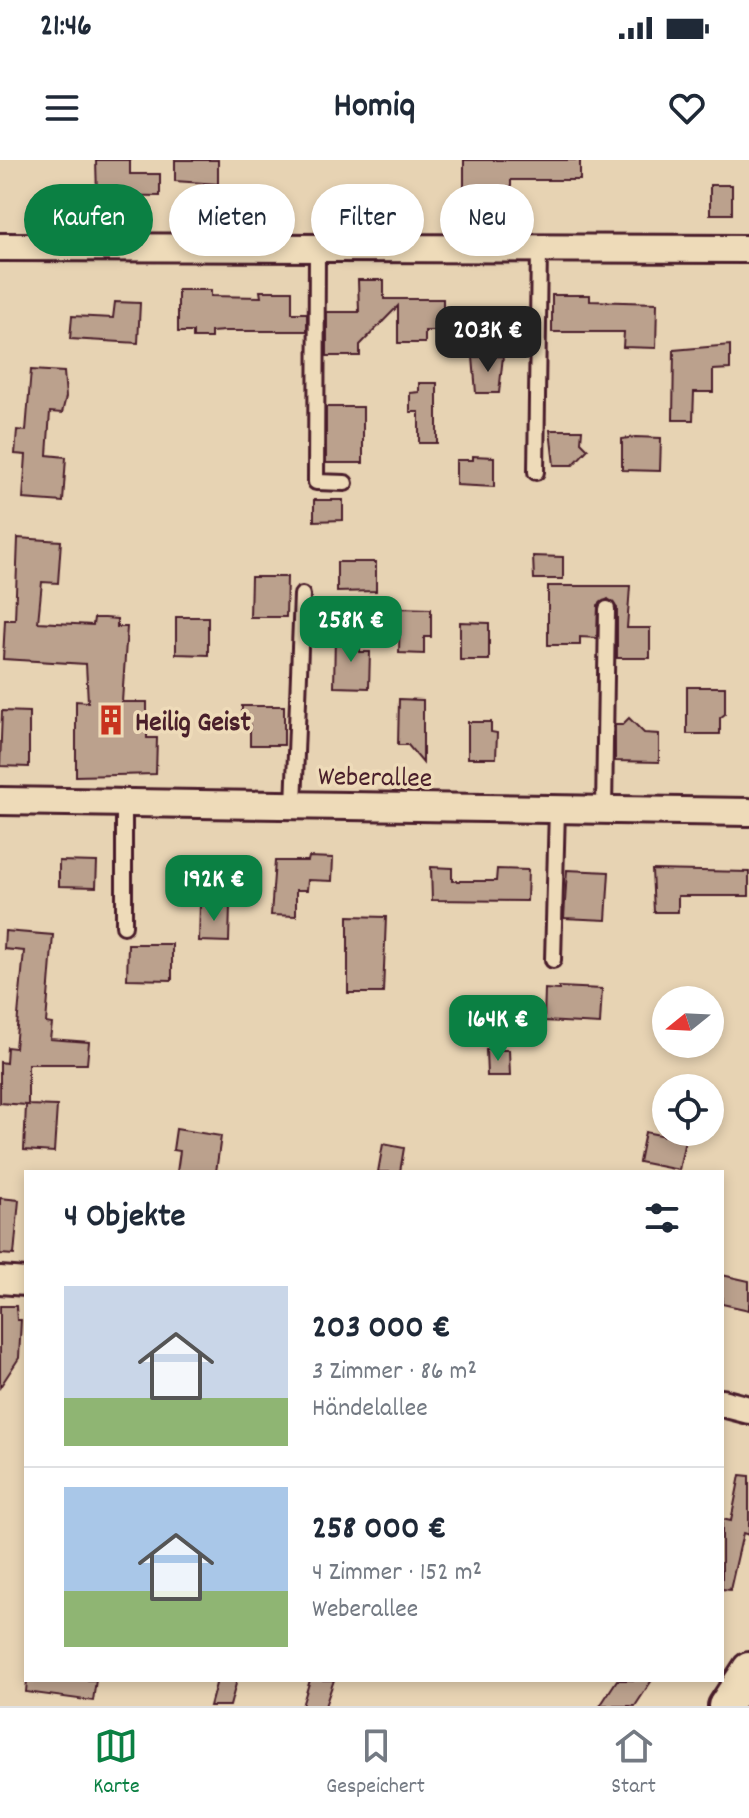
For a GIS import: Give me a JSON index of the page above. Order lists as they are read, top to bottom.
{
  "streets": {
    "street": ["Weberallee"]
  },
  "places": {
    "building": ["Heilig Geist"]
  },
  "north": "left",
  "page": {
    "status": "21:46",
    "header": "Homiq",
    "chip": [
      "Kaufen",
      "Mieten",
      "Filter",
      "Neu"
    ],
    "price": [
      "203K €",
      "258K €",
      "192K €",
      "164K €"
    ],
    "heading": "4 Objekte",
    "list": [
      {
        "name": "203 000 €",
        "note": "3 Zimmer · 86 m² · Händelallee"
      },
      {
        "name": "258 000 €",
        "note": "4 Zimmer · 152 m² · Weberallee"
      }
    ],
    "tabs": ["Karte", "Gespeichert", "Start"]
  }
}
